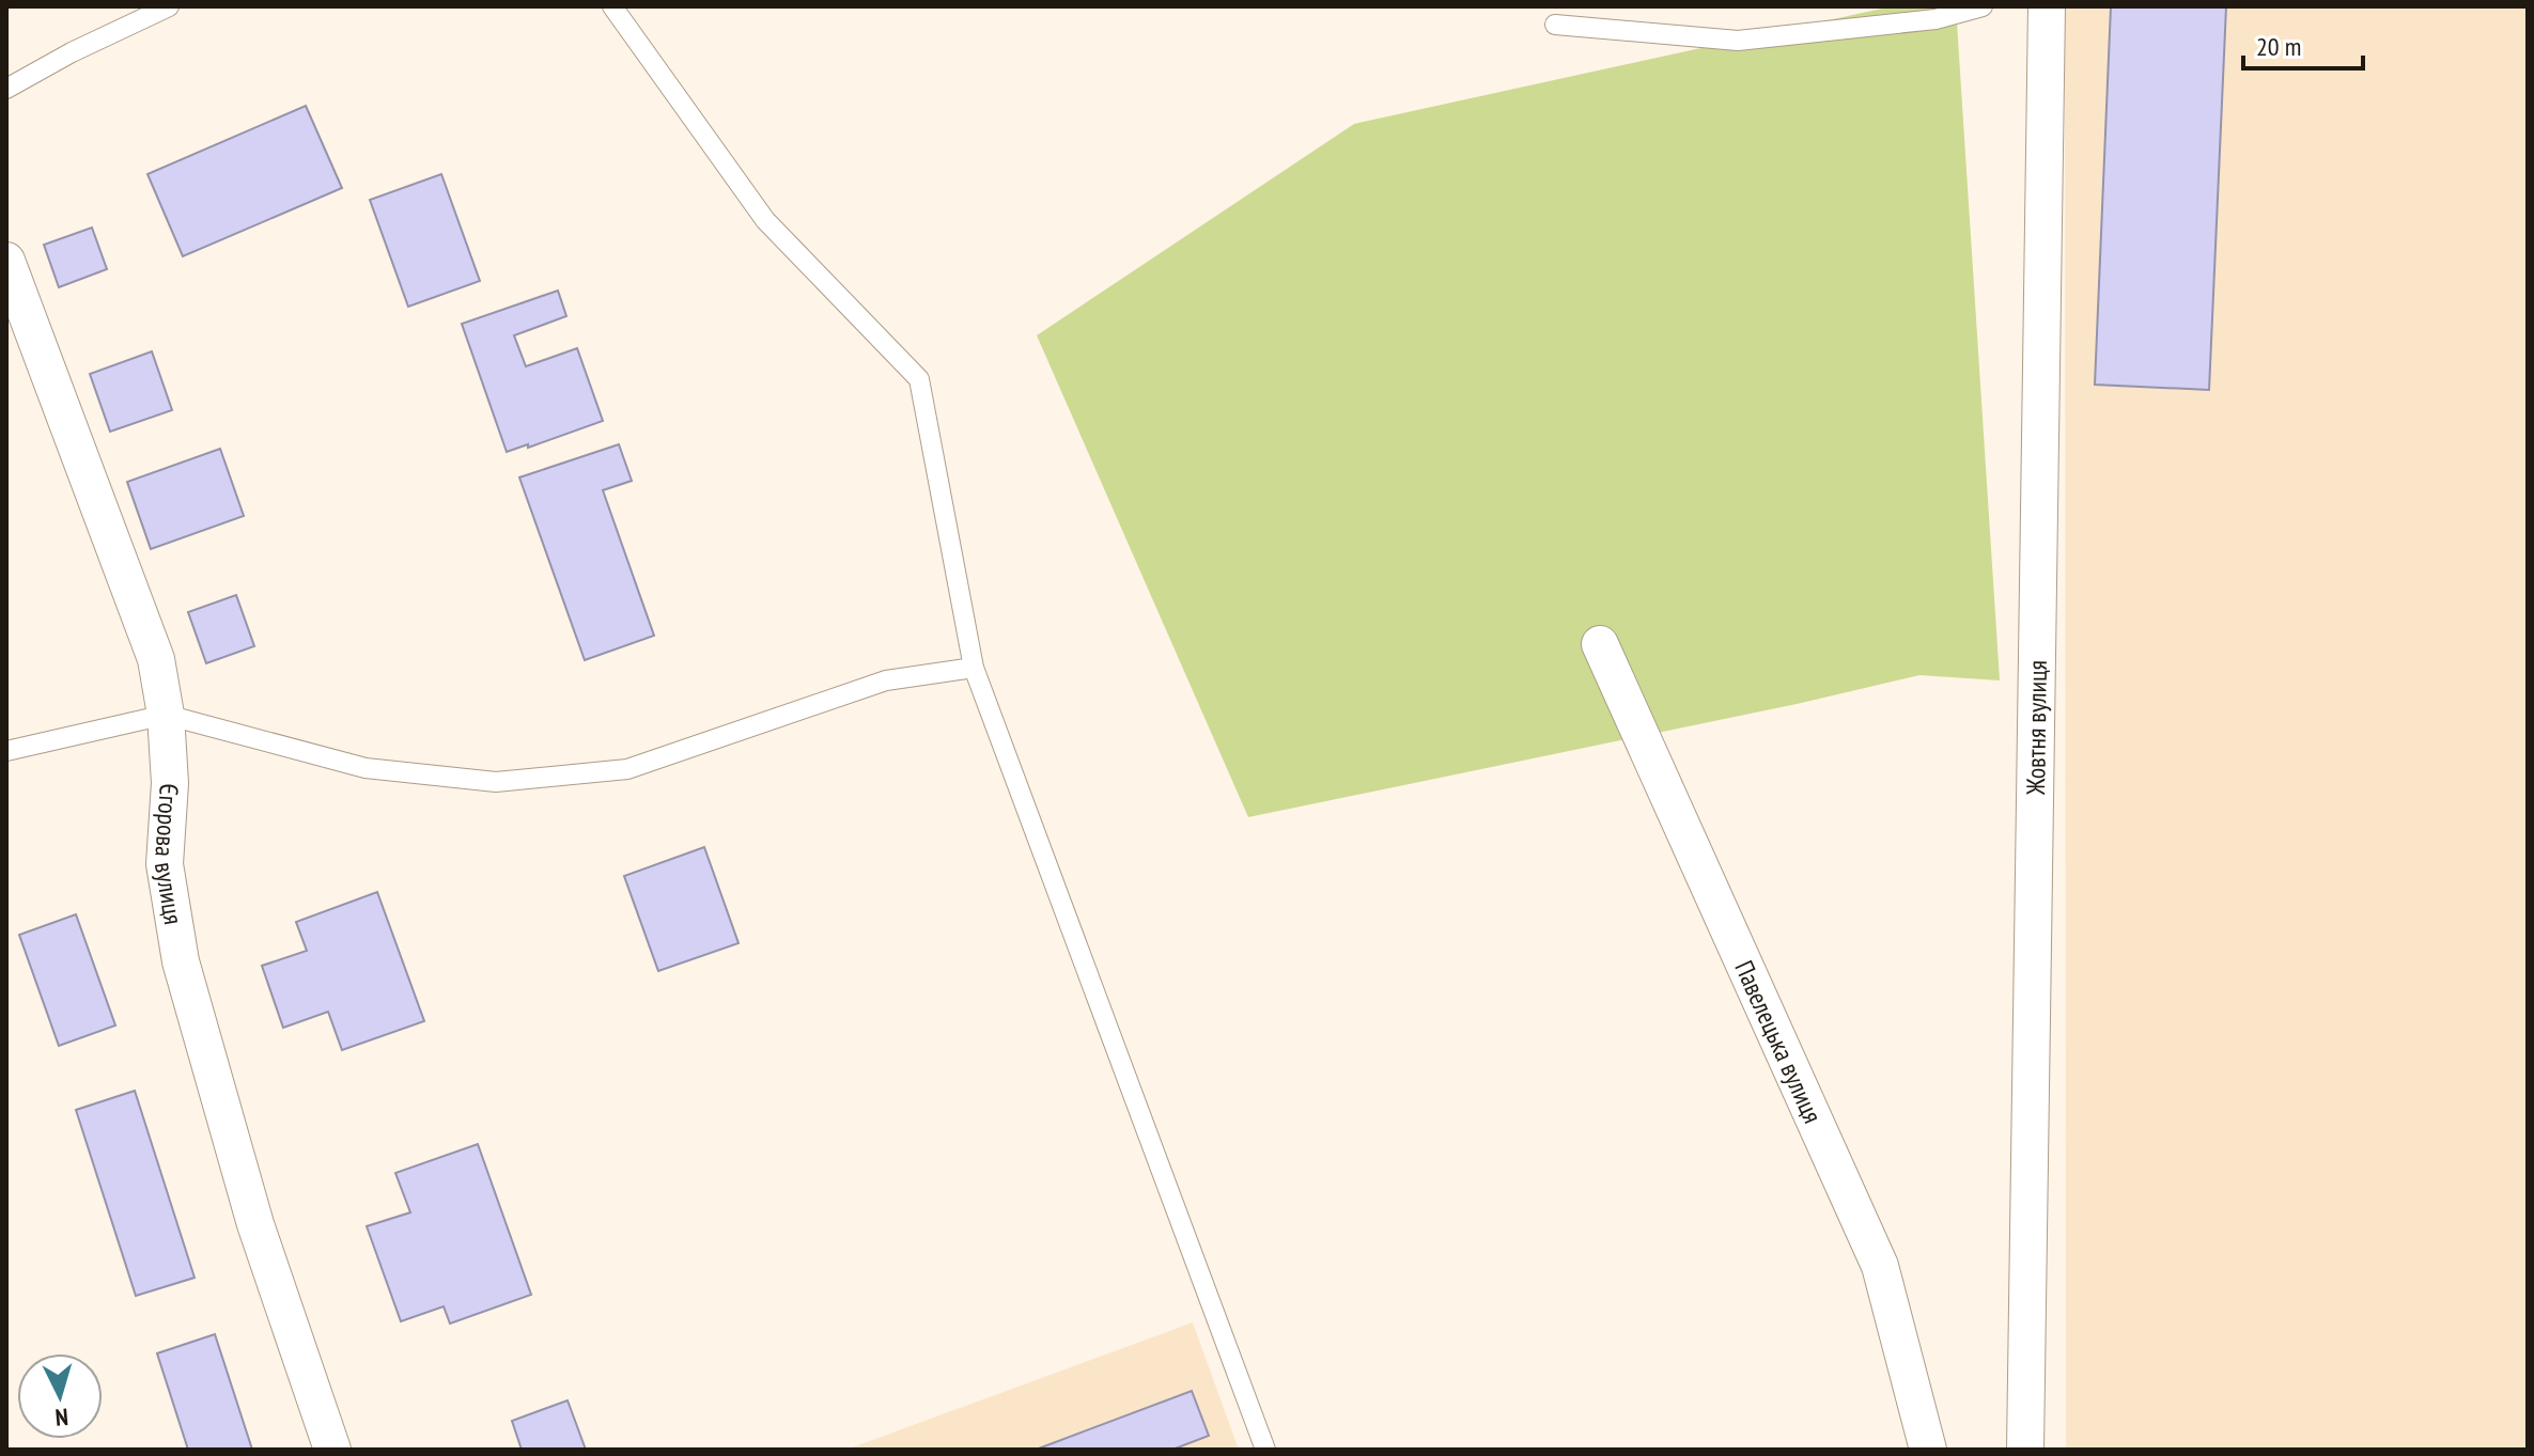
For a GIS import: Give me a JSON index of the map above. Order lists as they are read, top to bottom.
{
  "streets": {
    "street": ["Жовтня вулиця", "Єгорова вулиця", "Павелецька вулиця"]
  },
  "scale_bar": "20 m",
  "north": "bottom"
}
